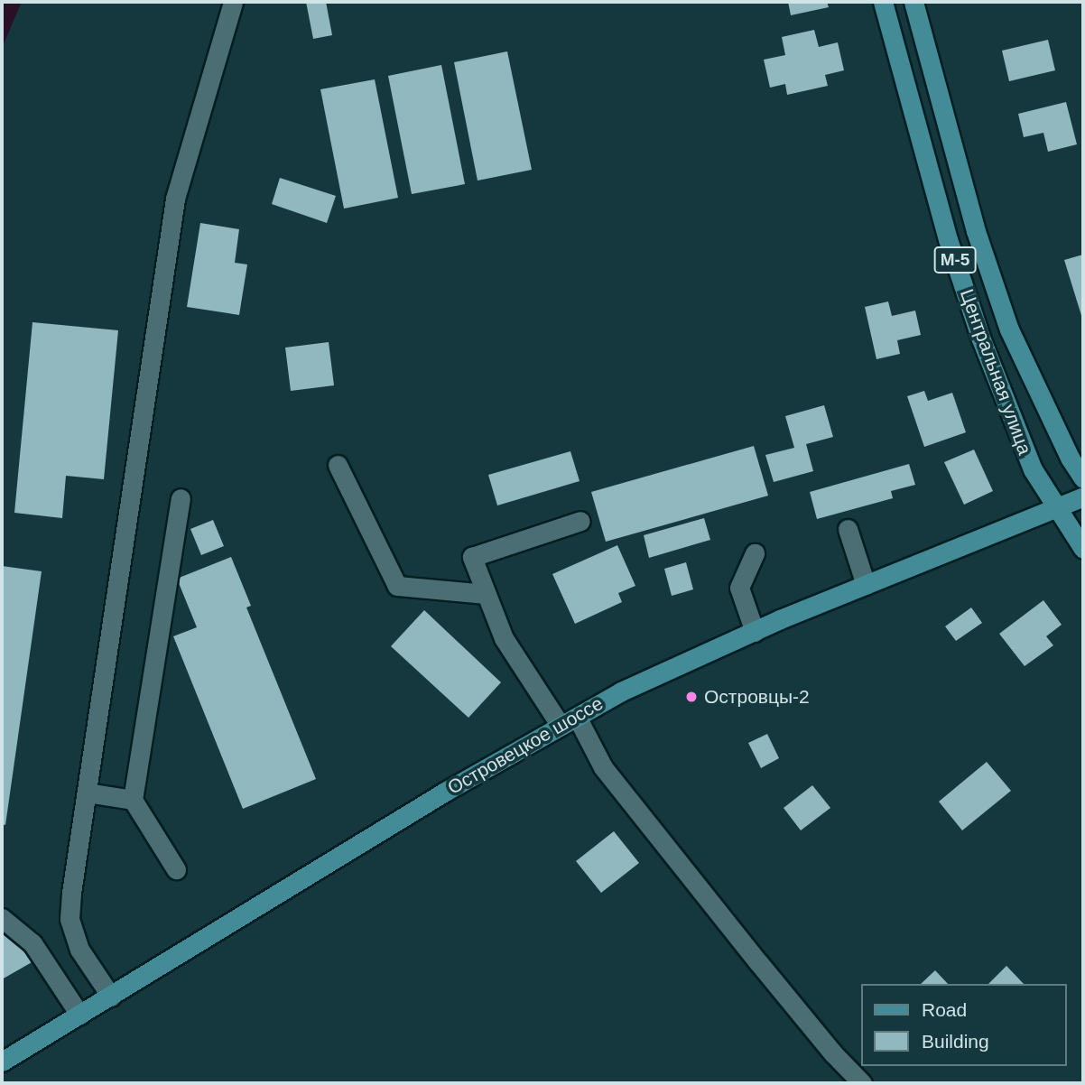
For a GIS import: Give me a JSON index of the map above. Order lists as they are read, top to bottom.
{
  "streets": {
    "main road": ["М-5", "Центральная улица", "Островецкое шоссе"]
  },
  "crossings": [
    ["Центральная улица", "Островецкое шоссе"]
  ],
  "places": ["Островцы-2"],
  "legend": ["Road", "Building"]
}
